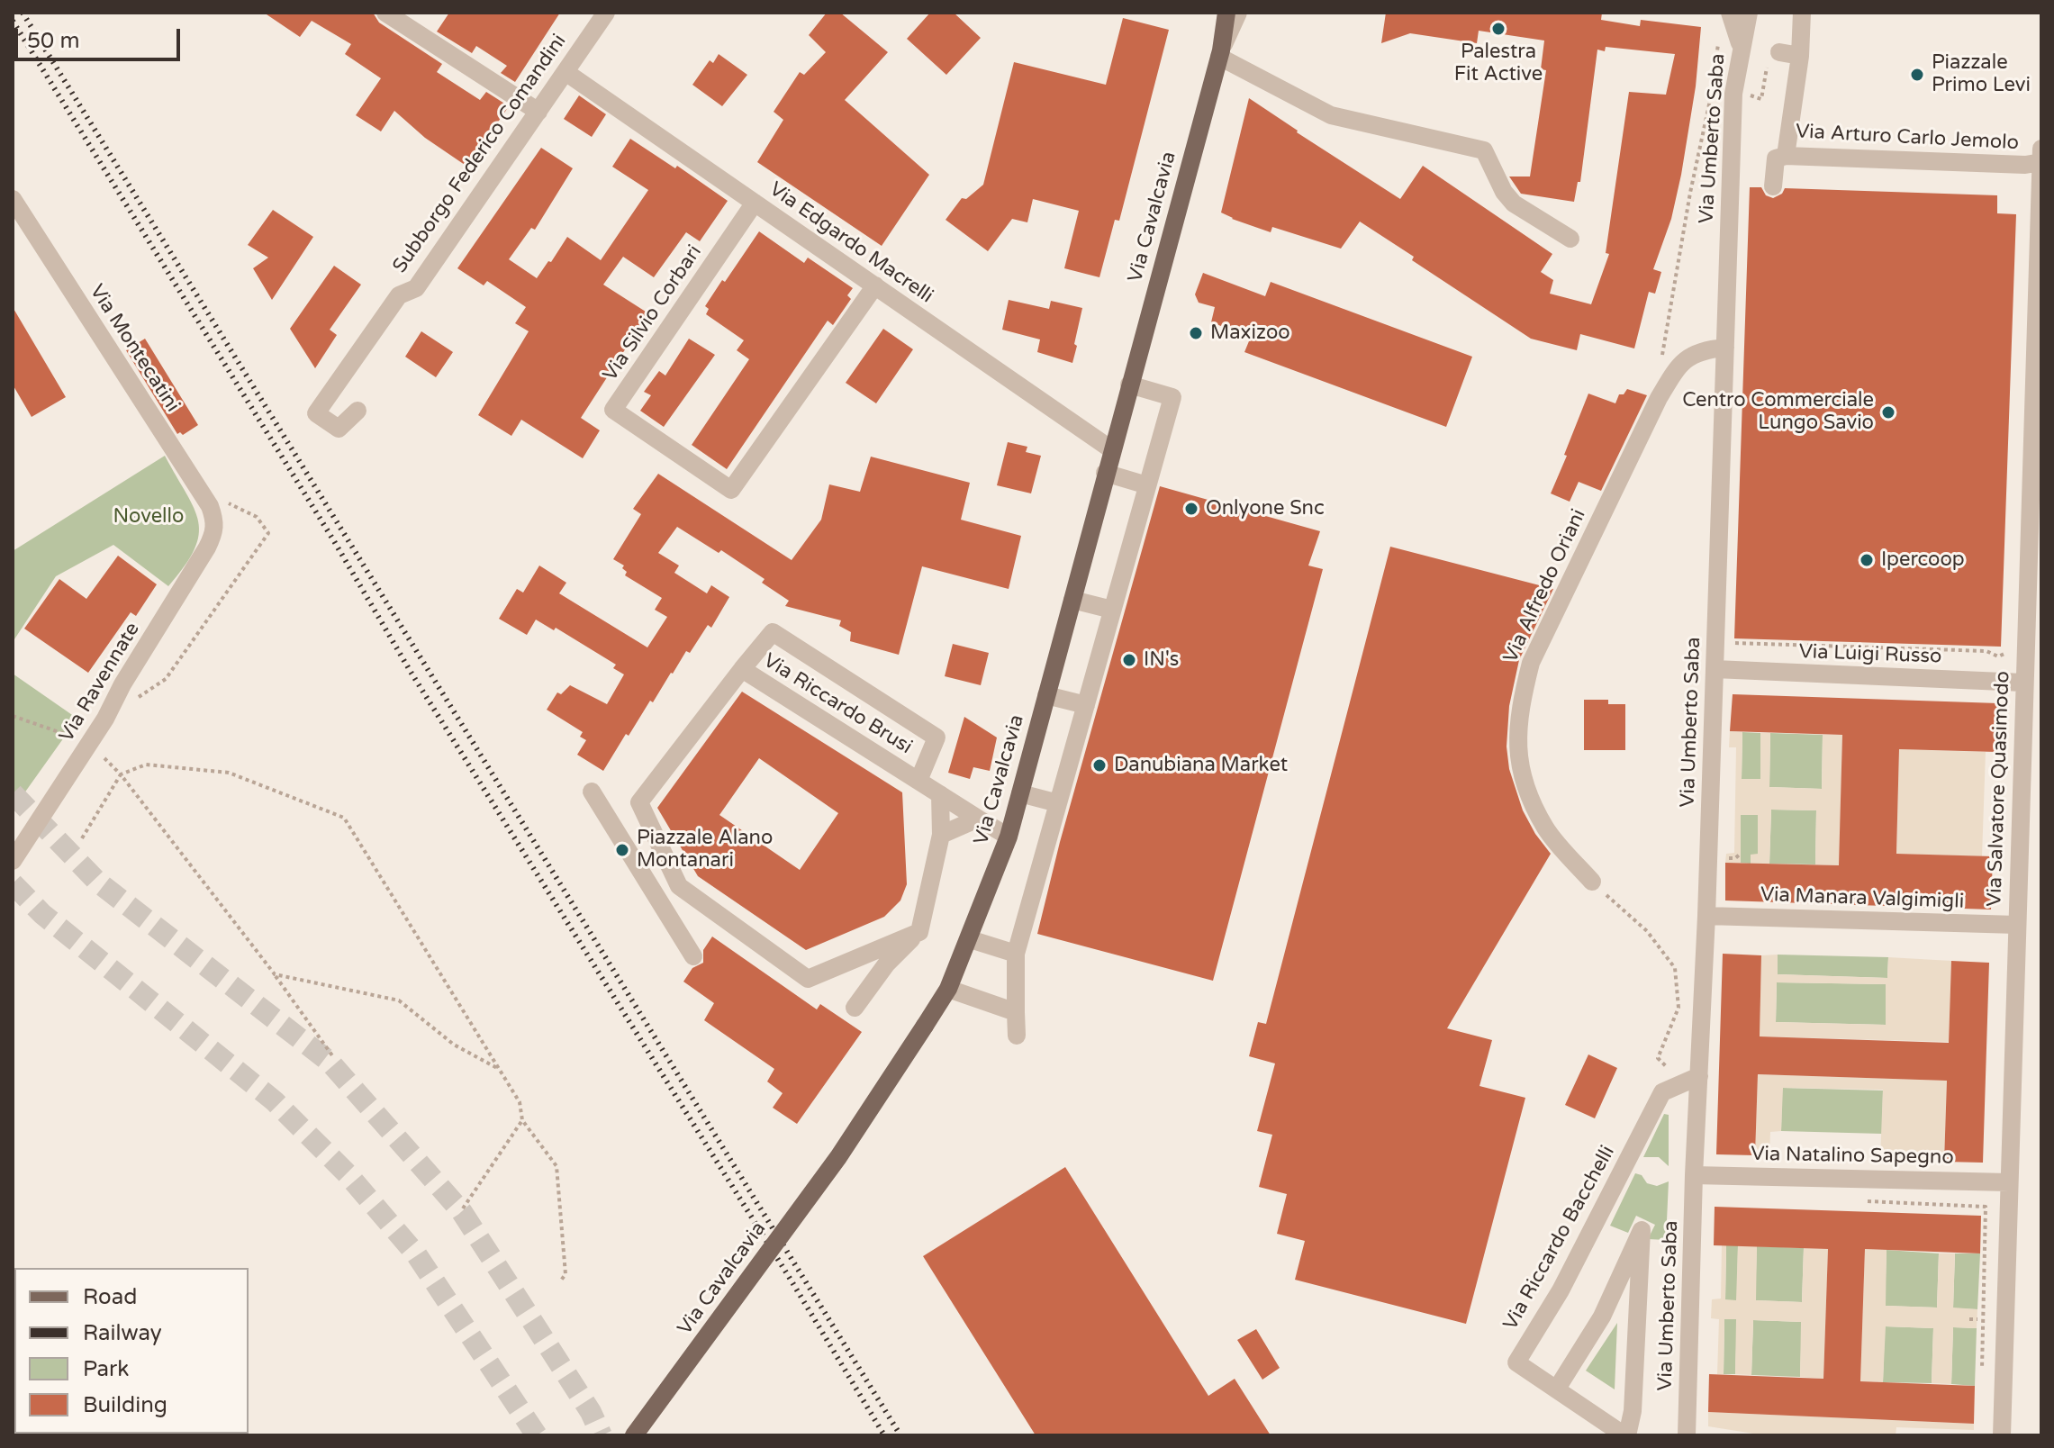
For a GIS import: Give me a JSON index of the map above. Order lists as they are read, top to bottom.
{
  "streets": {
    "main road": ["Via Cavalcavia"],
    "street": [
      "Via Arturo Carlo Jemolo",
      "Via Umberto Saba",
      "Subborgo Federico Comandini",
      "Via Edgardo Macrelli",
      "Via Silvio Corbari",
      "Via Montecatini",
      "Via Alfredo Oriani",
      "Via Luigi Russo",
      "Via Ravennate",
      "Via Riccardo Brusi",
      "Via Salvatore Quasimodo",
      "Via Manara Valgimigli",
      "Via Natalino Sapegno",
      "Via Riccardo Bacchelli"
    ]
  },
  "crossings": [
    ["Via Arturo Carlo Jemolo", "Via Salvatore Quasimodo"],
    ["Via Umberto Saba", "Via Alfredo Oriani"],
    ["Via Umberto Saba", "Via Luigi Russo"],
    ["Via Umberto Saba", "Via Manara Valgimigli"],
    ["Via Umberto Saba", "Via Natalino Sapegno"],
    ["Via Umberto Saba", "Via Riccardo Bacchelli"],
    ["Subborgo Federico Comandini", "Via Edgardo Macrelli"],
    ["Via Cavalcavia", "Via Edgardo Macrelli"],
    ["Via Cavalcavia", "Via Riccardo Brusi"],
    ["Via Edgardo Macrelli", "Via Silvio Corbari"],
    ["Via Montecatini", "Via Ravennate"],
    ["Via Luigi Russo", "Via Salvatore Quasimodo"],
    ["Via Salvatore Quasimodo", "Via Manara Valgimigli"],
    ["Via Salvatore Quasimodo", "Via Natalino Sapegno"]
  ],
  "parks": ["Novello"],
  "places": [
    "Palestra Fit Active",
    "Piazzale Primo Levi",
    "Maxizoo",
    "Centro Commerciale Lungo Savio",
    "Onlyone Snc",
    "Ipercoop",
    "IN's",
    "Danubiana Market",
    "Piazzale Alano Montanari"
  ],
  "legend": [
    "Road",
    "Railway",
    "Park",
    "Building"
  ],
  "scale_bar": "50 m"
}
